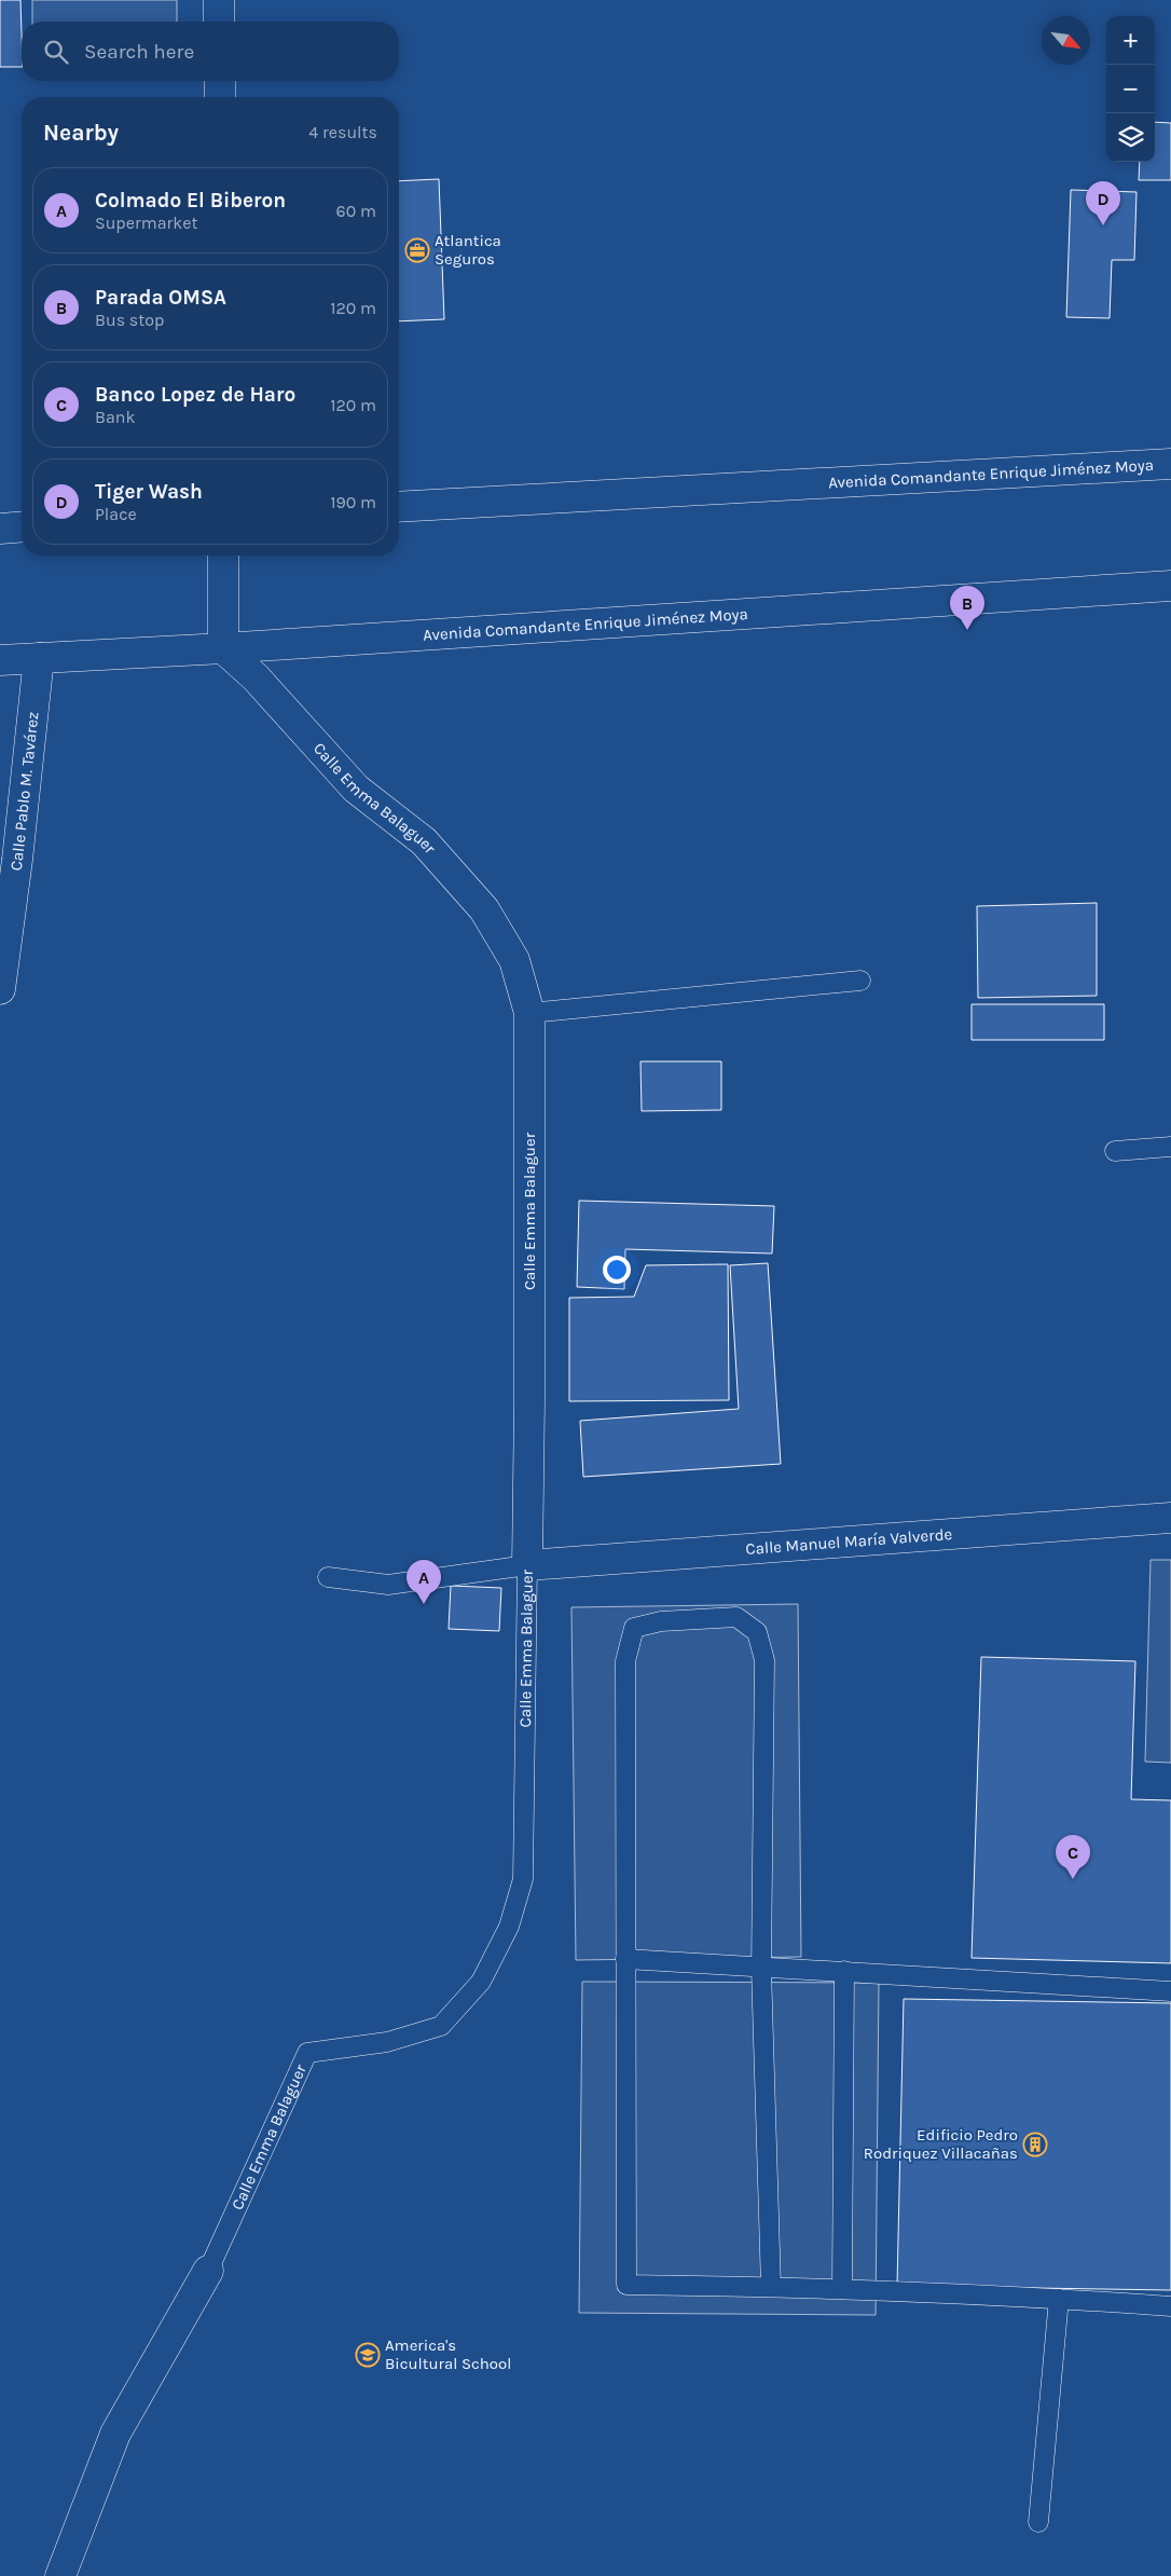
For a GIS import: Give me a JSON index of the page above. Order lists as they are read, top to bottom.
{
  "streets": {
    "street": [
      "Avenida Comandante Enrique Jiménez Moya",
      "Calle Pablo M. Tavárez",
      "Calle Emma Balaguer",
      "Calle Manuel María Valverde"
    ]
  },
  "crossings": [
    ["Avenida Comandante Enrique Jiménez Moya", "Calle Pablo M. Tavárez"],
    ["Avenida Comandante Enrique Jiménez Moya", "Calle Emma Balaguer"],
    ["Calle Emma Balaguer", "Calle Manuel María Valverde"]
  ],
  "places": {
    "office": ["Atlantica Seguros"],
    "building": ["Edificio Pedro Rodriquez Villacañas"],
    "school or university": ["America's Bicultural School"]
  },
  "north": "bottom right",
  "page": {
    "map_buttons": ["+", "−"],
    "search": "Search here",
    "heading": ["Nearby", "4 results"],
    "list": [
      {
        "mark": "A",
        "name": "Colmado El Biberon",
        "note": "Supermarket",
        "value": "60 m"
      },
      {
        "mark": "B",
        "name": "Parada OMSA",
        "note": "Bus stop",
        "value": "120 m"
      },
      {
        "mark": "C",
        "name": "Banco Lopez de Haro",
        "note": "Bank",
        "value": "120 m"
      },
      {
        "mark": "D",
        "name": "Tiger Wash",
        "note": "Place",
        "value": "190 m"
      }
    ],
    "pins": [
      "D",
      "B",
      "A",
      "C"
    ]
  }
}
